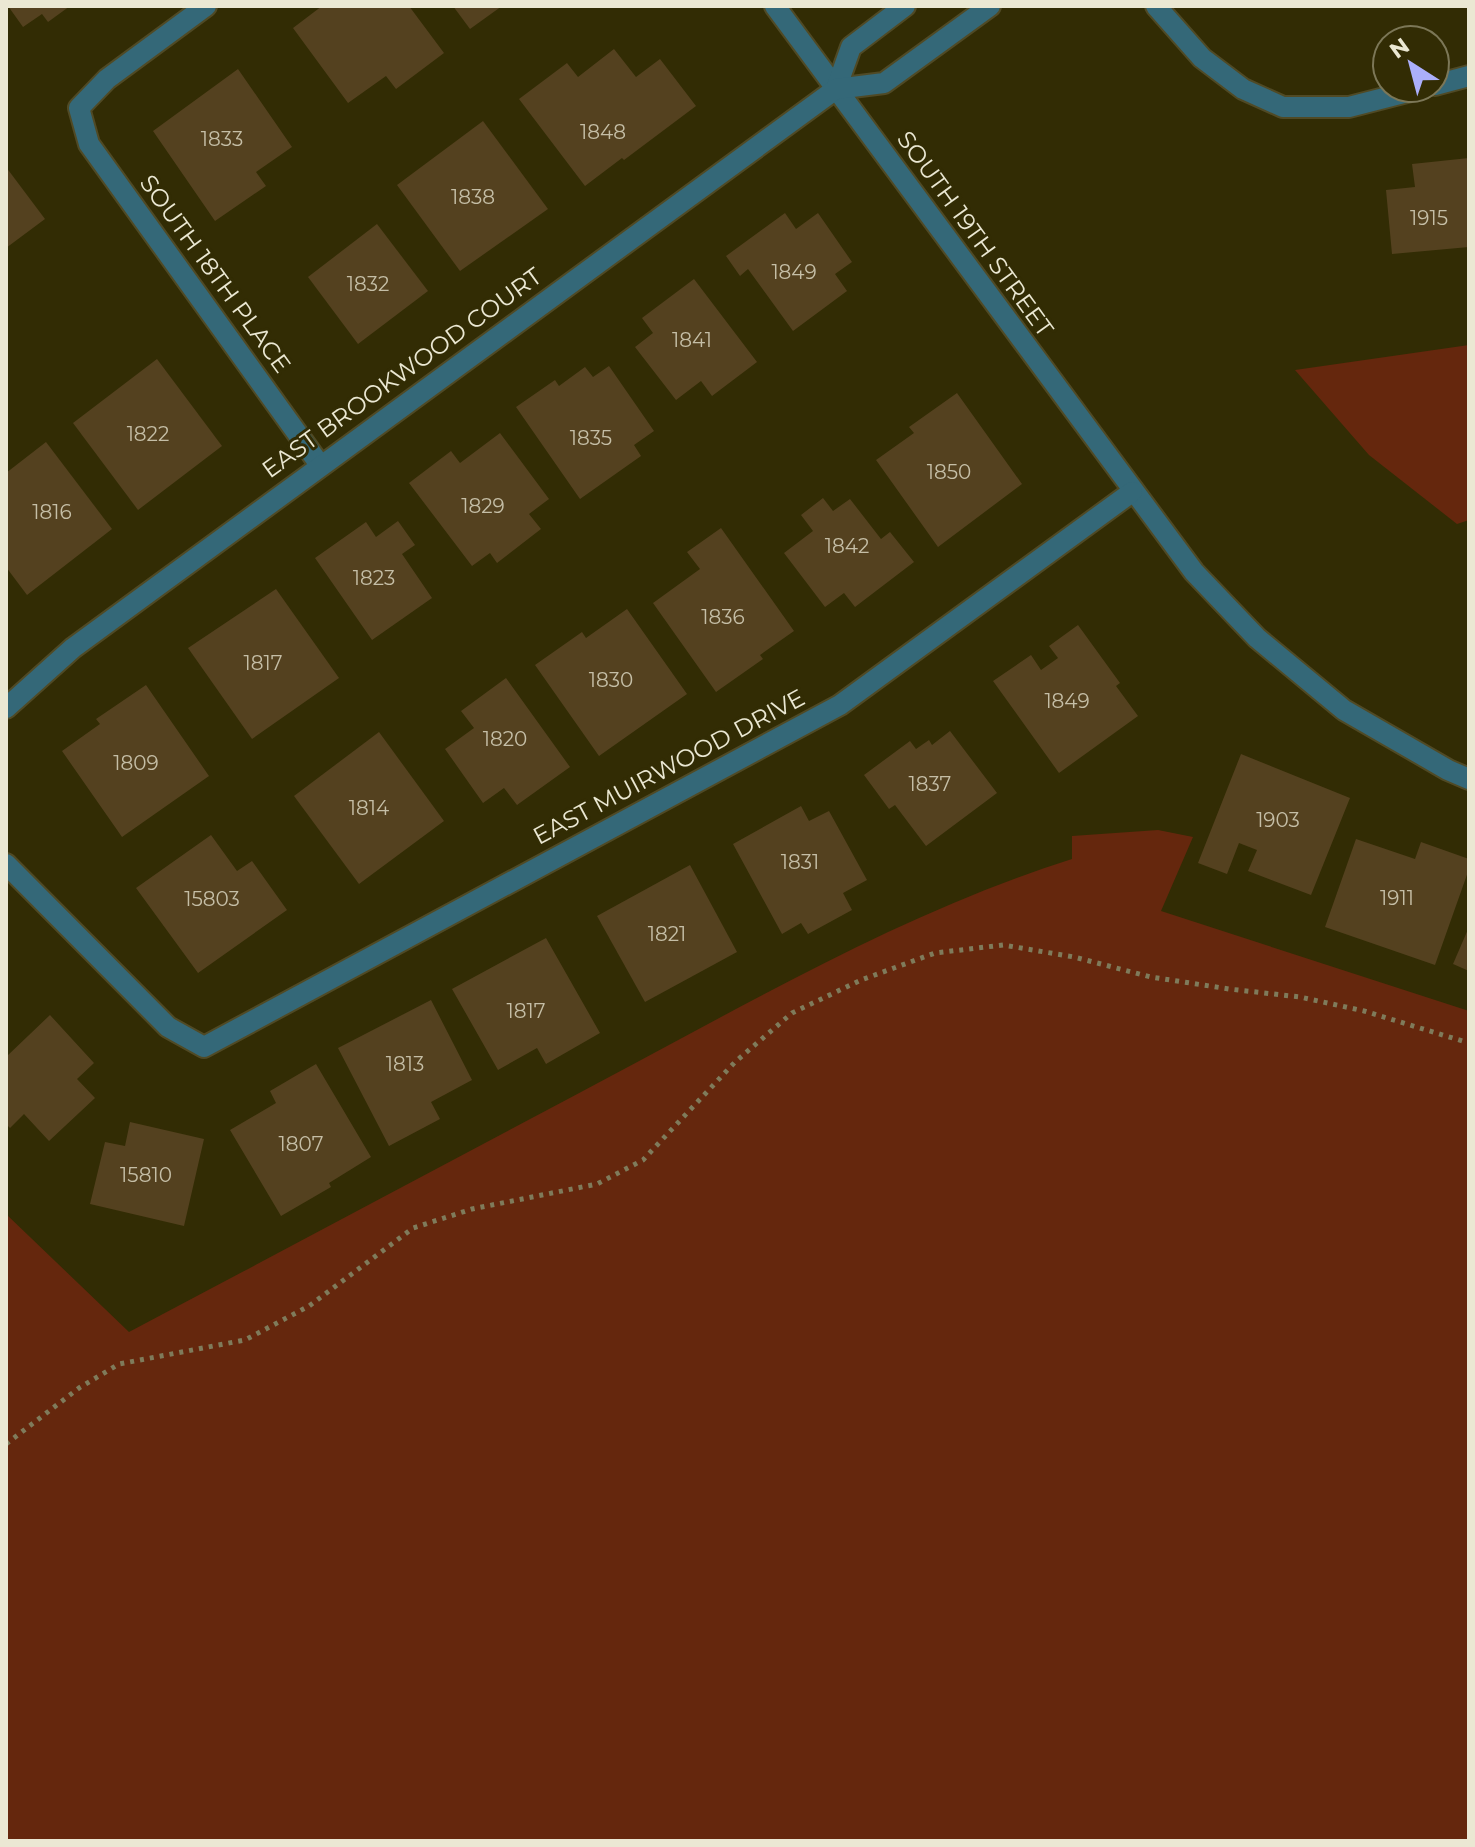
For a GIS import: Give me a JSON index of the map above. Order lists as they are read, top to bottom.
{
  "streets": {
    "street": [
      "SOUTH 19TH STREET",
      "SOUTH 18TH PLACE",
      "EAST BROOKWOOD COURT",
      "EAST MUIRWOOD DRIVE"
    ]
  },
  "crossings": [
    ["SOUTH 19TH STREET", "EAST BROOKWOOD COURT"],
    ["SOUTH 19TH STREET", "EAST MUIRWOOD DRIVE"],
    ["SOUTH 18TH PLACE", "EAST BROOKWOOD COURT"]
  ],
  "house_numbers": [
    "1848",
    "1833",
    "1838",
    "1915",
    "1849",
    "1832",
    "1841",
    "1822",
    "1835",
    "1850",
    "1829",
    "1816",
    "1842",
    "1823",
    "1836",
    "1817",
    "1830",
    "1849",
    "1820",
    "1809",
    "1837",
    "1814",
    "1903",
    "1831",
    "1911",
    "15803",
    "1821",
    "1817",
    "1813",
    "1807",
    "15810"
  ],
  "north": "top left"
}
